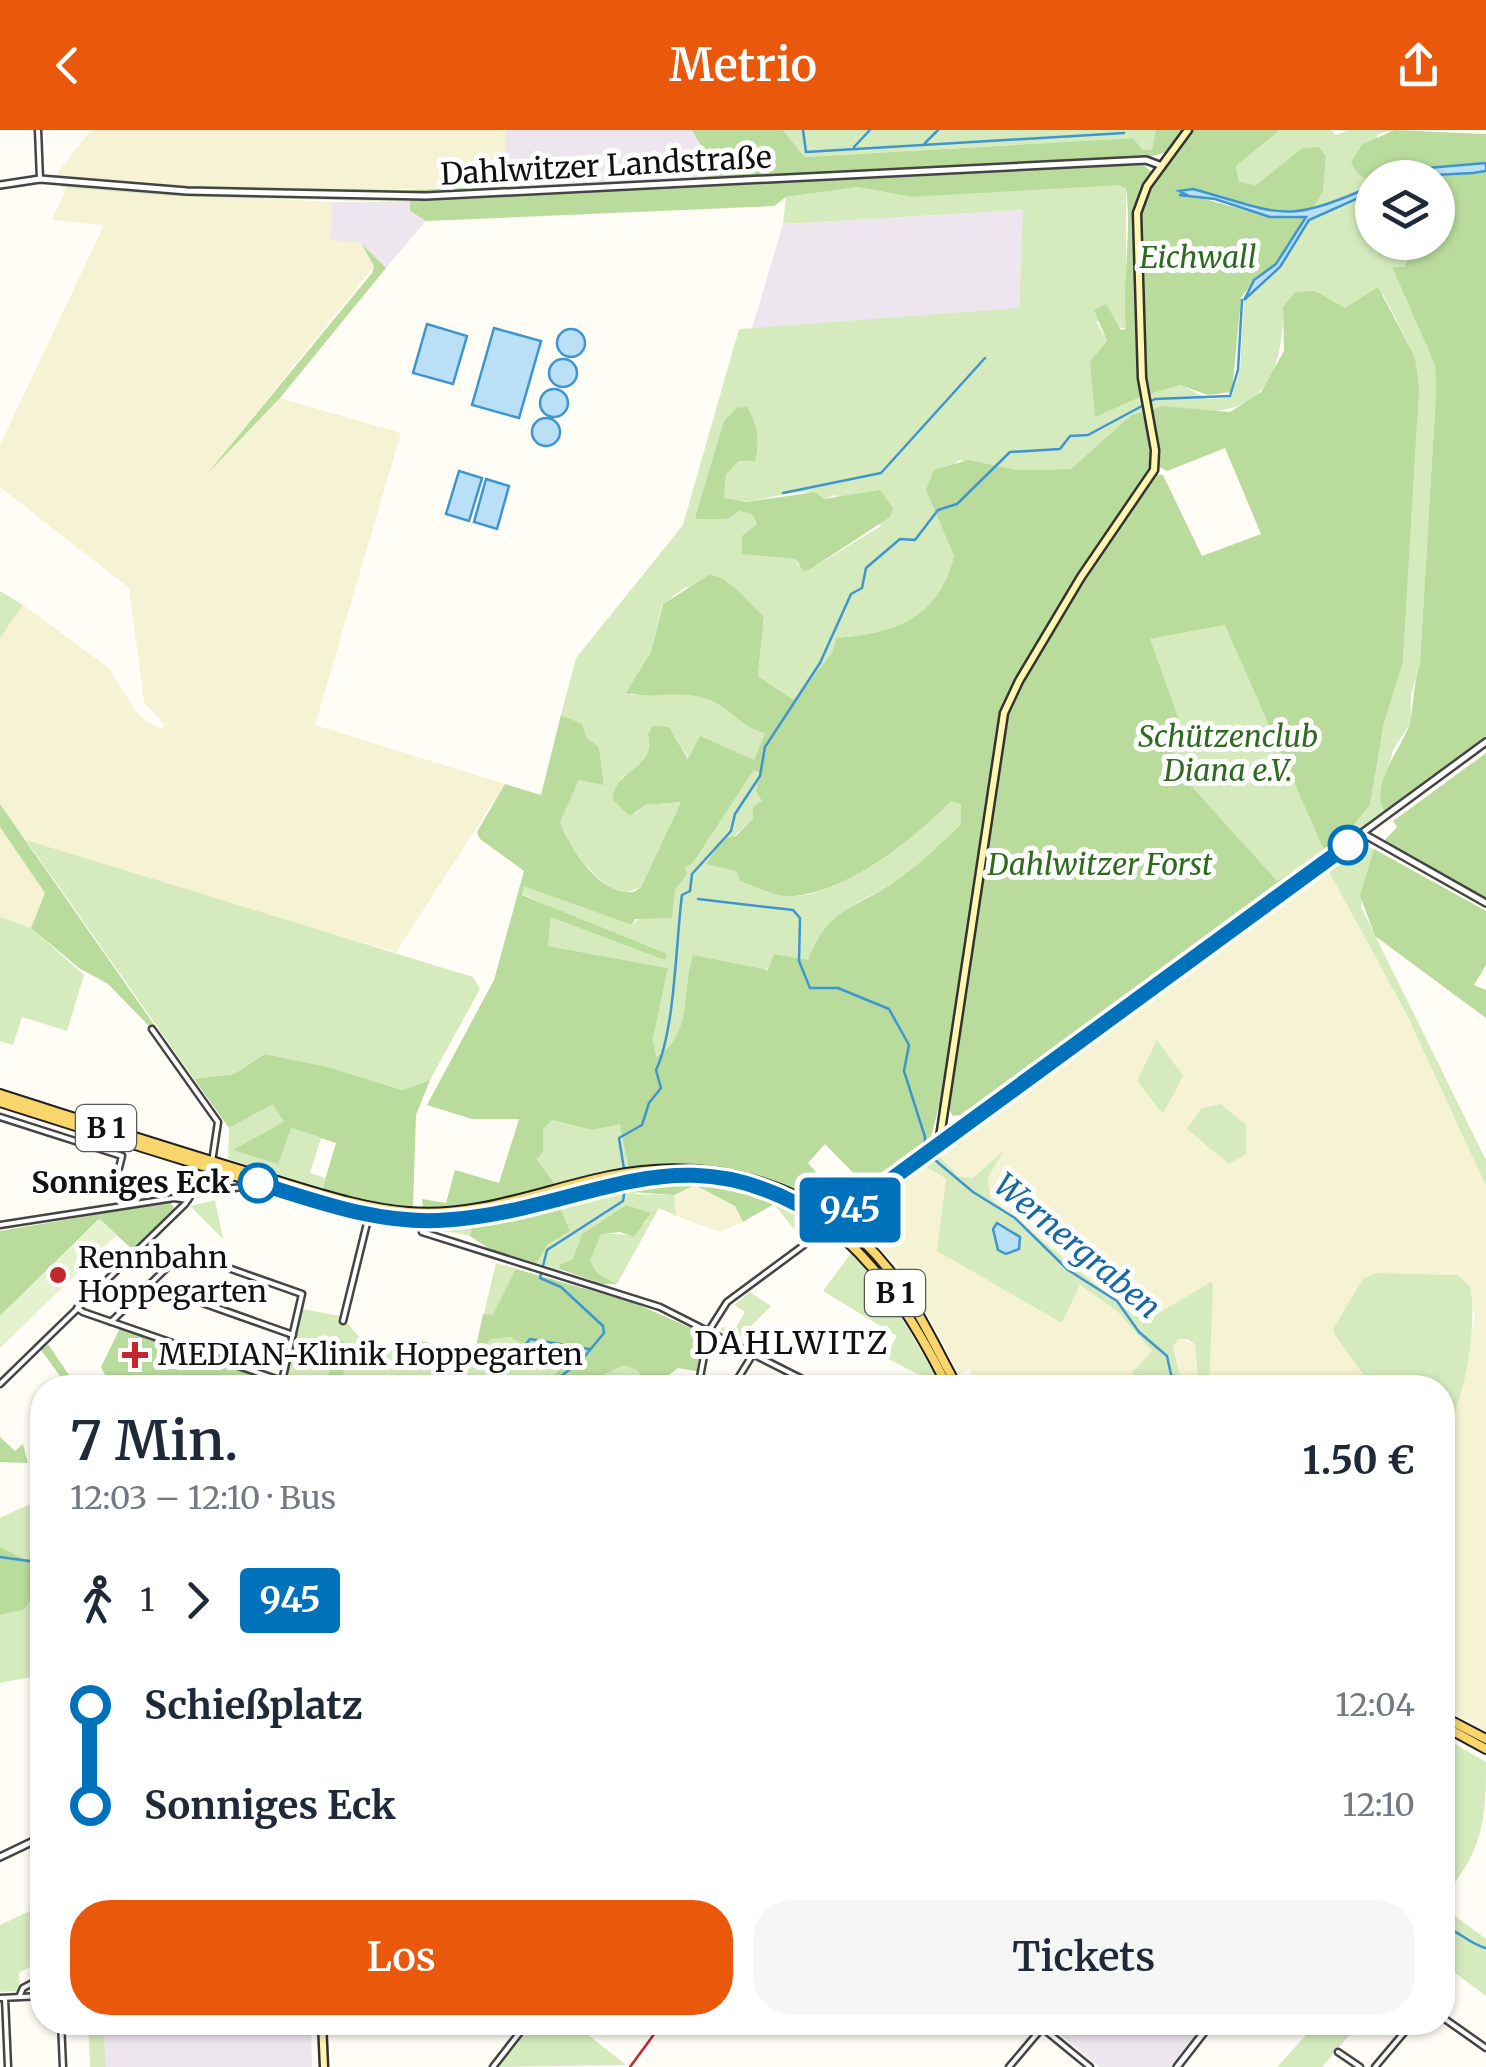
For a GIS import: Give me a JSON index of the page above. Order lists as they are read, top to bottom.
{
  "streets": {
    "main road": ["B 1"],
    "street": ["Dahlwitzer Landstraße"]
  },
  "districts": ["DAHLWITZ"],
  "water": ["Wernergraben"],
  "parks": ["Eichwall", "Schützenclub Diana e.V.", "Dahlwitzer Forst"],
  "places": {
    "other": ["Sonniges Eck", "Rennbahn Hoppegarten"],
    "health": ["MEDIAN-Klinik Hoppegarten"]
  },
  "lines": ["bus line 945"],
  "page": {
    "header": "Metrio",
    "on_map": "945",
    "heading": ["7 Min.", "12:03 – 12:10 · Bus", "1.50 €"],
    "legs": ["1", "945"],
    "list": [
      {
        "name": "Schießplatz",
        "value": "12:04"
      },
      {
        "name": "Sonniges Eck",
        "value": "12:10"
      }
    ],
    "buttons": ["Los", "Tickets"]
  }
}
